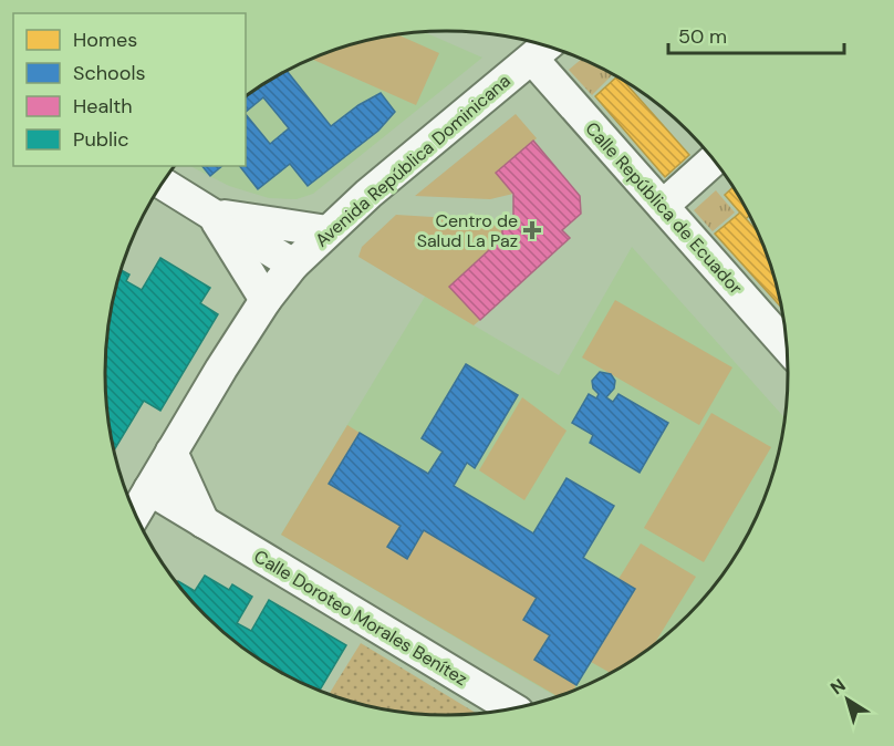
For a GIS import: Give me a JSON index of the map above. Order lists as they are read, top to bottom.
{
  "streets": {
    "street": ["Avenida República Dominicana", "Calle República de Ecuador", "Calle Doroteo Morales Benítez"]
  },
  "crossings": [
    ["Avenida República Dominicana", "Calle República de Ecuador"],
    ["Avenida República Dominicana", "Calle Doroteo Morales Benítez"]
  ],
  "places": {
    "health": ["Centro de Salud La Paz"]
  },
  "legend": [
    "Homes",
    "Schools",
    "Health",
    "Public"
  ],
  "scale_bar": "50 m",
  "north": "top left"
}
